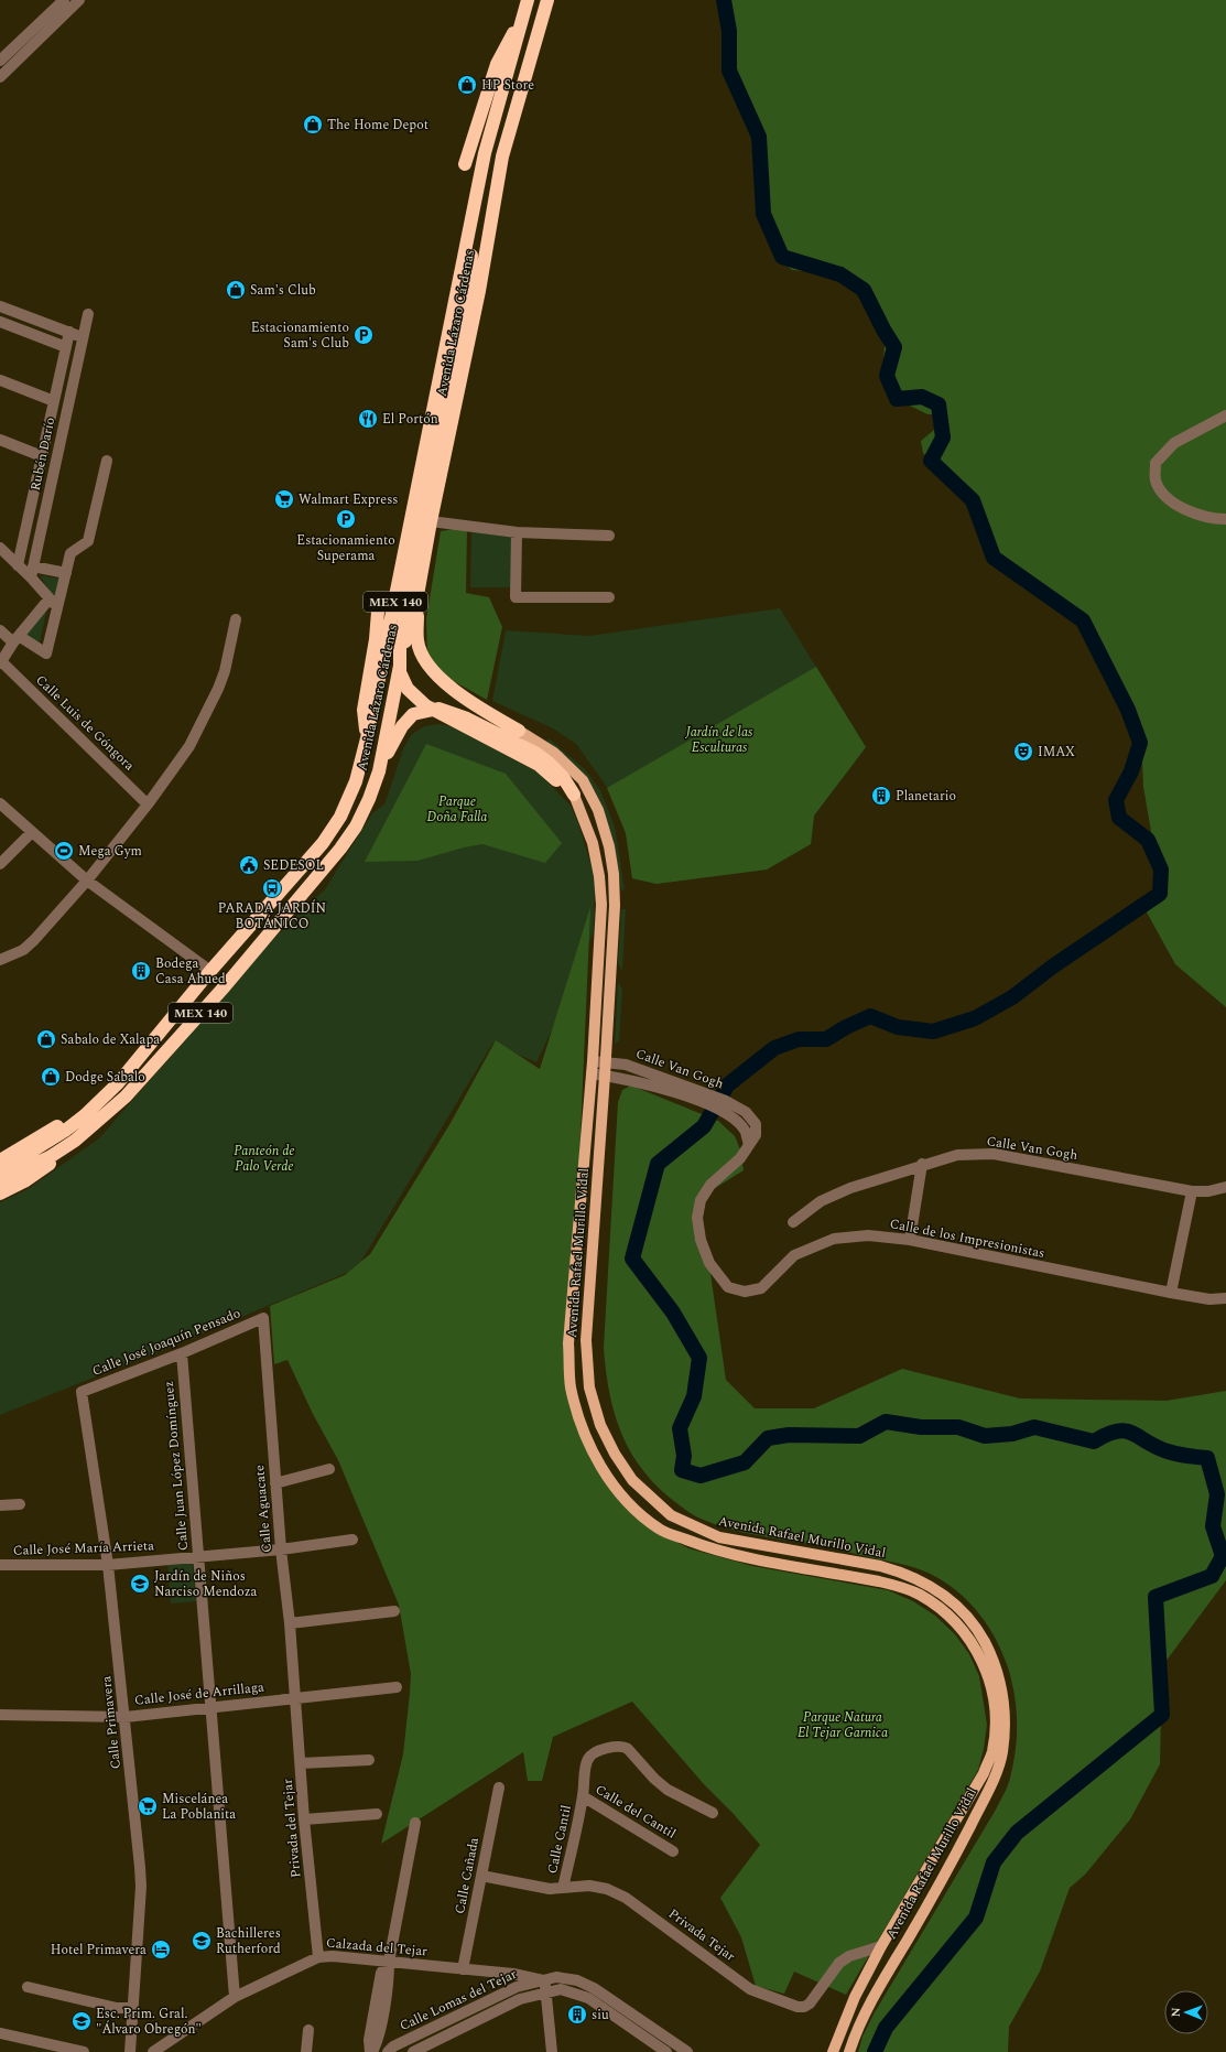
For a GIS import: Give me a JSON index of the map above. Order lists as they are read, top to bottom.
{
  "streets": {
    "highway": ["Avenida Lázaro Cárdenas", "MEX 140"],
    "main road": ["Avenida Rafael Murillo Vidal"],
    "street": [
      "Rubén Darío",
      "Calle Luis de Góngora",
      "Calle Van Gogh",
      "Calle de los Impresionistas",
      "Calle José Joaquín Pensado",
      "Calle Juan López Domínguez",
      "Calle Aguacate",
      "Calle José María Arrieta",
      "Calle José de Arrillaga",
      "Calle Primavera",
      "Calle del Cantil",
      "Privada del Tejar",
      "Calle Cantil",
      "Calle Cañada",
      "Privada Tejar",
      "Calzada del Tejar",
      "Calle Lomas del Tejar"
    ]
  },
  "crossings": [
    ["Calle Van Gogh", "Calle de los Impresionistas"],
    ["Calle Van Gogh", "Avenida Rafael Murillo Vidal"],
    ["Avenida Rafael Murillo Vidal", "Privada Tejar"],
    ["Calle José Joaquín Pensado", "Calle Juan López Domínguez"],
    ["Calle José Joaquín Pensado", "Calle Aguacate"],
    ["Calle José Joaquín Pensado", "Calle Primavera"],
    ["Calle Juan López Domínguez", "Calle José María Arrieta"],
    ["Calle Juan López Domínguez", "Calle José de Arrillaga"],
    ["Calle Juan López Domínguez", "Calzada del Tejar"],
    ["Calle Aguacate", "Calle José María Arrieta"],
    ["Calle Aguacate", "Calle José de Arrillaga"],
    ["Calle Aguacate", "Privada del Tejar"],
    ["Calle José María Arrieta", "Calle Primavera"],
    ["Calle José de Arrillaga", "Calle Primavera"],
    ["Calle José de Arrillaga", "Privada del Tejar"],
    ["Calle del Cantil", "Calle Cantil"],
    ["Privada del Tejar", "Calzada del Tejar"],
    ["Calle Cantil", "Privada Tejar"],
    ["Calle Cañada", "Privada Tejar"],
    ["Calle Cañada", "Calzada del Tejar"],
    ["Calzada del Tejar", "Calle Lomas del Tejar"]
  ],
  "parks": [
    "Jardín de las Esculturas",
    "Parque Doña Falla",
    "Panteón de Palo Verde",
    "Parque Natura El Tejar Garnica"
  ],
  "places": {
    "shop": [
      "HP Store",
      "The Home Depot",
      "Sam's Club",
      "Sabalo de Xalapa",
      "Dodge Sabalo"
    ],
    "parking": ["Estacionamiento Sam's Club", "Estacionamiento Superama"],
    "restaurant": ["El Portón"],
    "supermarket": ["Walmart Express", "Miscelánea La Poblanita"],
    "theatre": ["IMAX"],
    "building": ["Planetario", "Bodega Casa Ahued", "siu"],
    "sports": ["Mega Gym"],
    "public building": ["SEDESOL"],
    "bus stop": ["PARADA JARDÍN BOTÁNICO"],
    "school or university": ["Jardín de Niños Narciso Mendoza", "Bachilleres Rutherford", "Esc. Prim. Gral. \"Álvaro Obregón\""],
    "hotel": ["Hotel Primavera"]
  },
  "north": "left"
}
